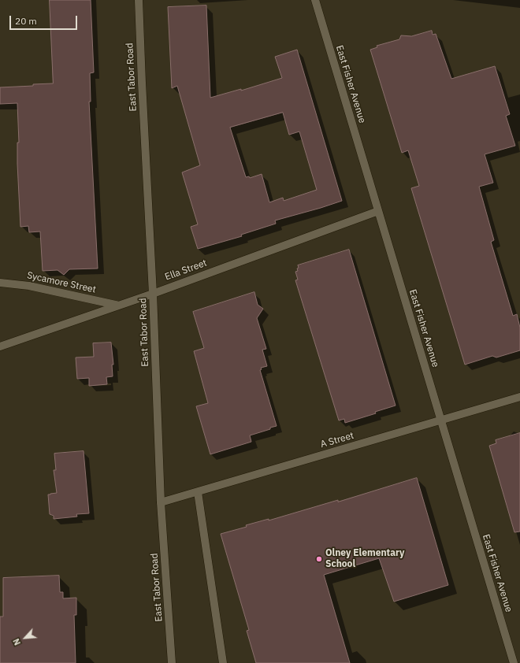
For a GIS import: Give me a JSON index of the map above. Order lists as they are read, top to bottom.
{
  "streets": {
    "street": [
      "East Tabor Road",
      "East Fisher Avenue",
      "Ella Street",
      "Sycamore Street",
      "A Street"
    ]
  },
  "crossings": [
    ["East Tabor Road", "Ella Street"],
    ["East Tabor Road", "A Street"],
    ["East Fisher Avenue", "Ella Street"],
    ["East Fisher Avenue", "A Street"],
    ["Ella Street", "Sycamore Street"]
  ],
  "places": ["Olney Elementary School"],
  "scale_bar": "20 m",
  "north": "bottom left"
}
